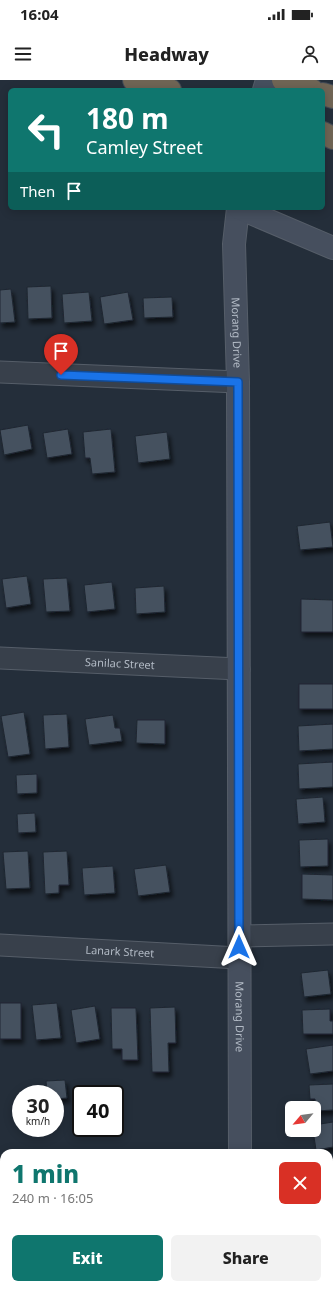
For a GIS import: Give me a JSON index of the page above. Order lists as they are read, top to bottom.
{
  "streets": {
    "street": ["Morang Drive", "Sanilac Street", "Lanark Street"]
  },
  "crossings": [
    ["Morang Drive", "Sanilac Street"],
    ["Morang Drive", "Lanark Street"]
  ],
  "north": "bottom left",
  "page": {
    "status": "16:04",
    "header": "Headway",
    "turn": ["180 m", "Camley Street"],
    "then": "Then",
    "speed": "30 km/h",
    "limit": "40",
    "heading": ["1 min", "240 m · 16:05"],
    "buttons": ["Exit", "Share"]
  }
}
